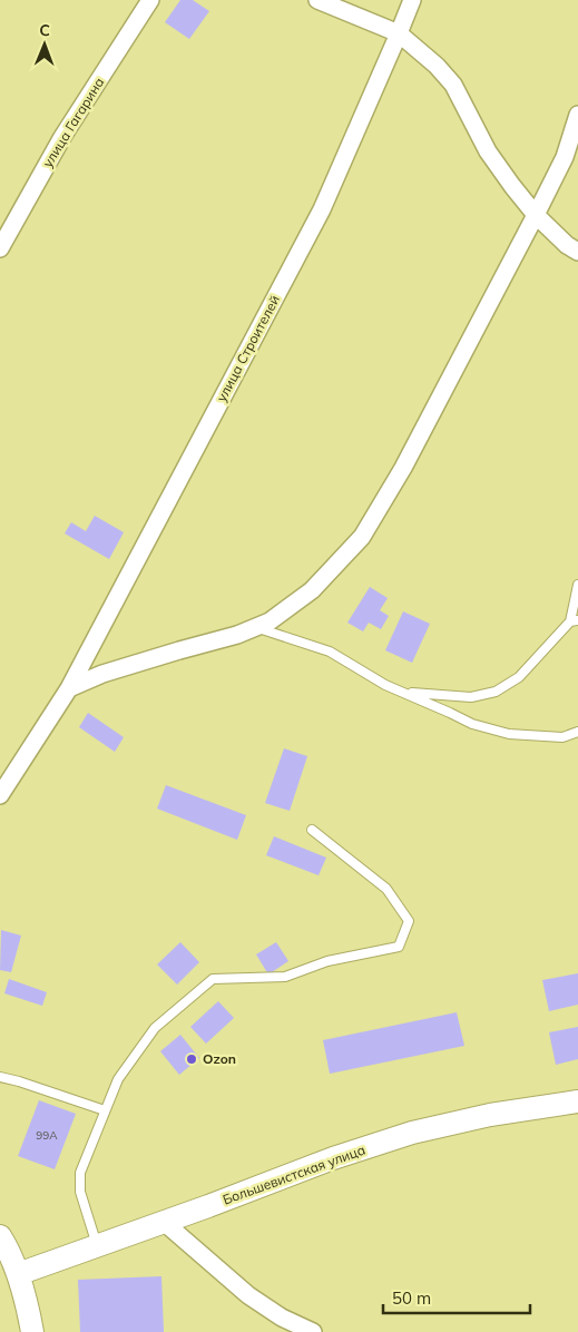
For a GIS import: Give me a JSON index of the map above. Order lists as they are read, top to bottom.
{
  "streets": {
    "street": ["улица Гагарина", "улица Строителей", "Большевистская улица"]
  },
  "places": ["Ozon"],
  "house_numbers": ["99А"],
  "scale_bar": "50 m",
  "north": "top"
}
